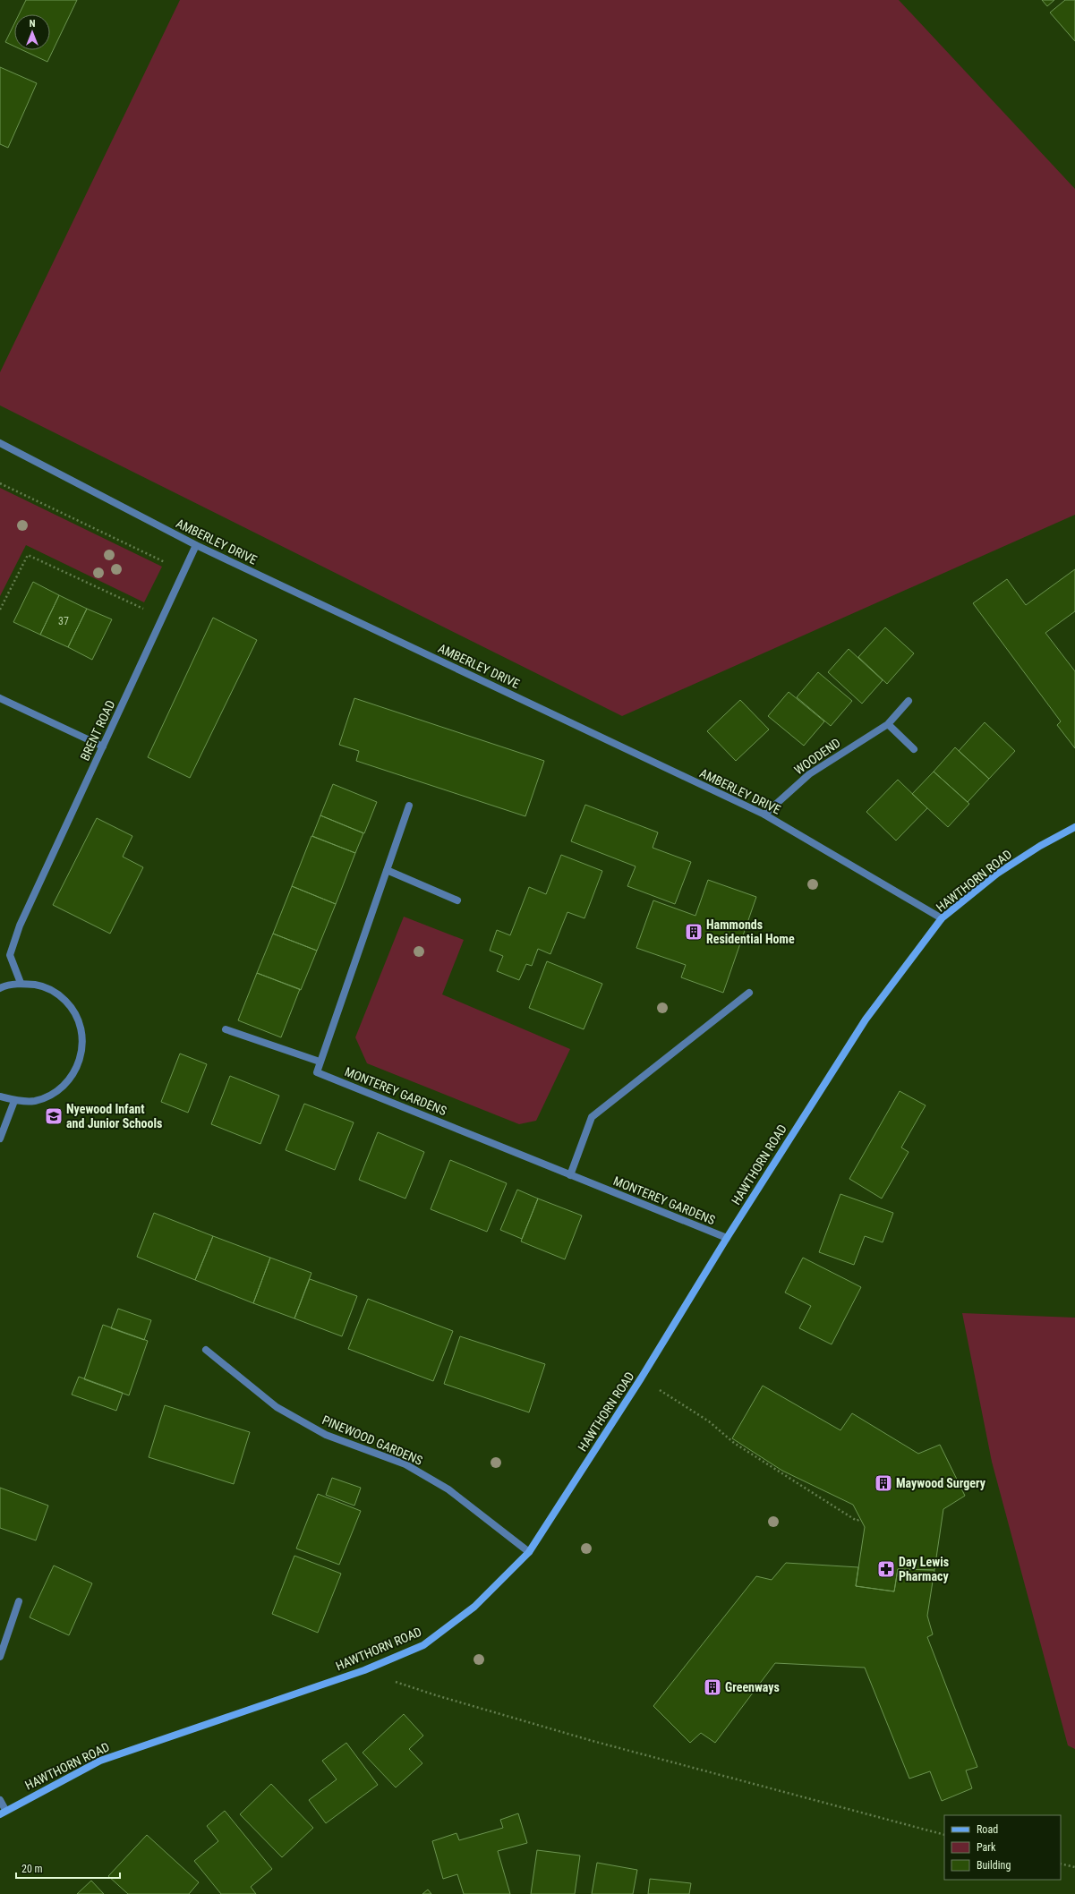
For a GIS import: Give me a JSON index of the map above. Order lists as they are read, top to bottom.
{
  "streets": {
    "street": [
      "AMBERLEY DRIVE",
      "BRENT ROAD",
      "WOODEND",
      "HAWTHORN ROAD",
      "MONTEREY GARDENS",
      "PINEWOOD GARDENS"
    ]
  },
  "crossings": [
    ["AMBERLEY DRIVE", "BRENT ROAD"],
    ["AMBERLEY DRIVE", "WOODEND"],
    ["AMBERLEY DRIVE", "HAWTHORN ROAD"],
    ["HAWTHORN ROAD", "MONTEREY GARDENS"],
    ["HAWTHORN ROAD", "PINEWOOD GARDENS"]
  ],
  "places": {
    "building": ["Hammonds Residential Home", "Maywood Surgery", "Greenways"],
    "school or university": ["Nyewood Infant and Junior Schools"],
    "pharmacy": ["Day Lewis Pharmacy"]
  },
  "house_numbers": ["37"],
  "legend": ["Road", "Park", "Building"],
  "scale_bar": "20 m",
  "north": "top"
}
